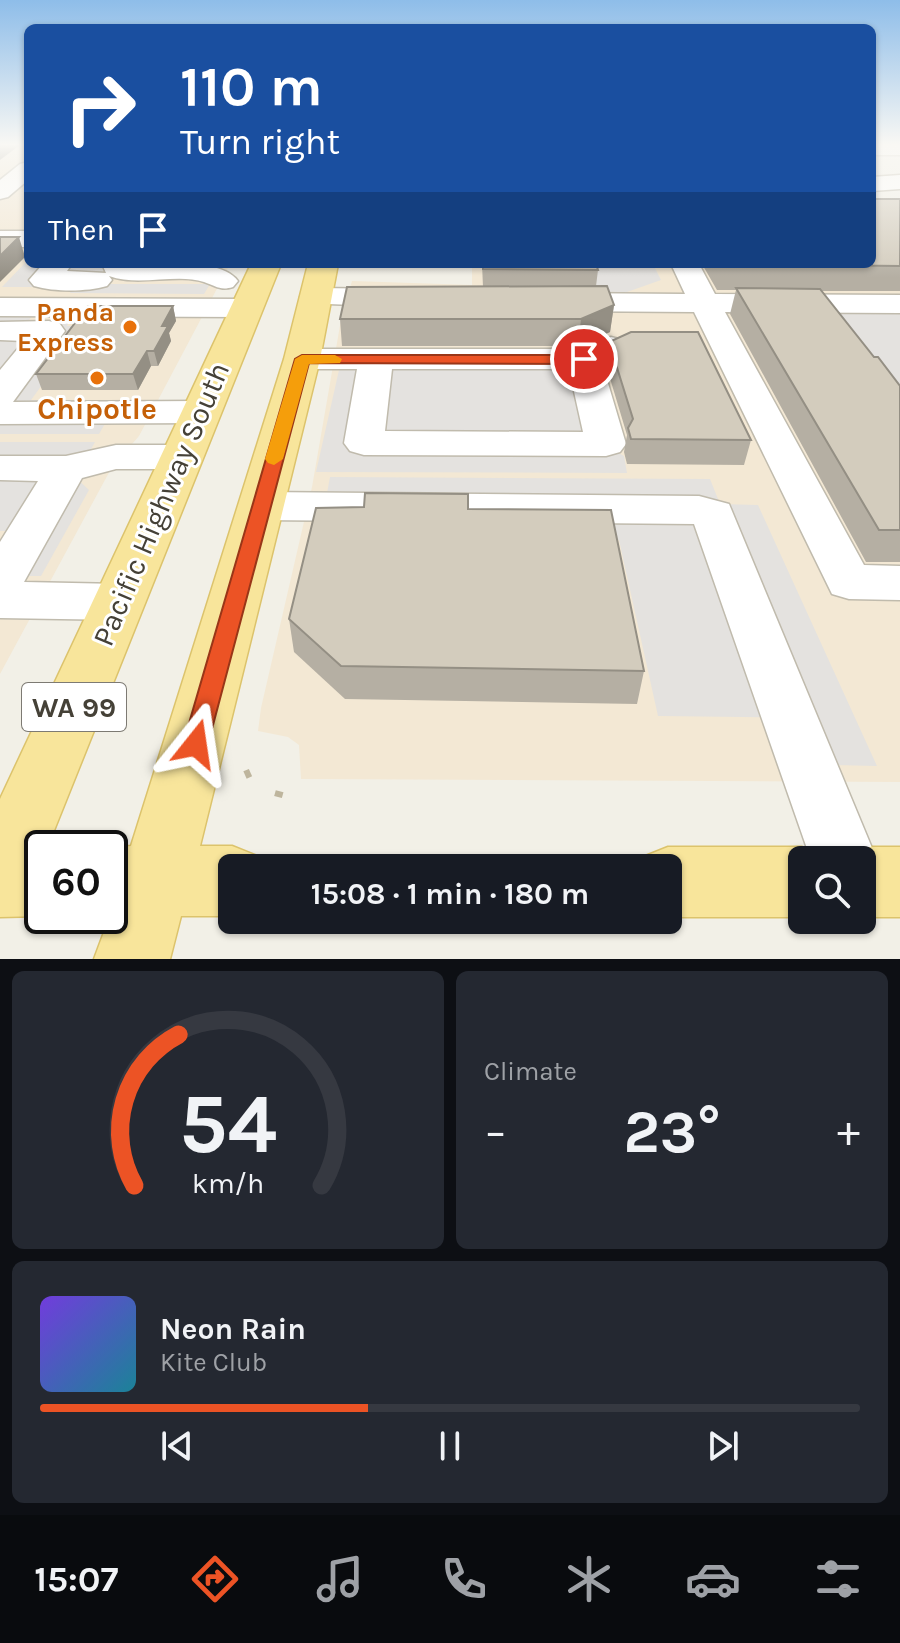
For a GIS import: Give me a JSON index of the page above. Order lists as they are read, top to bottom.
{
  "streets": {
    "main road": ["Pacific Highway South", "WA 99"]
  },
  "places": ["Panda Express", "Chipotle"],
  "page": {
    "turn": ["110 m", "Turn right"],
    "then": "Then",
    "limit": "60",
    "trip": "15:08 · 1 min · 180 m",
    "tile": "Climate",
    "heat": ["−", "23°", "+"],
    "song": ["Neon Rain", "Kite Club"],
    "tabs": "15:07",
    "gauge": ["54", "km/h"]
  }
}
